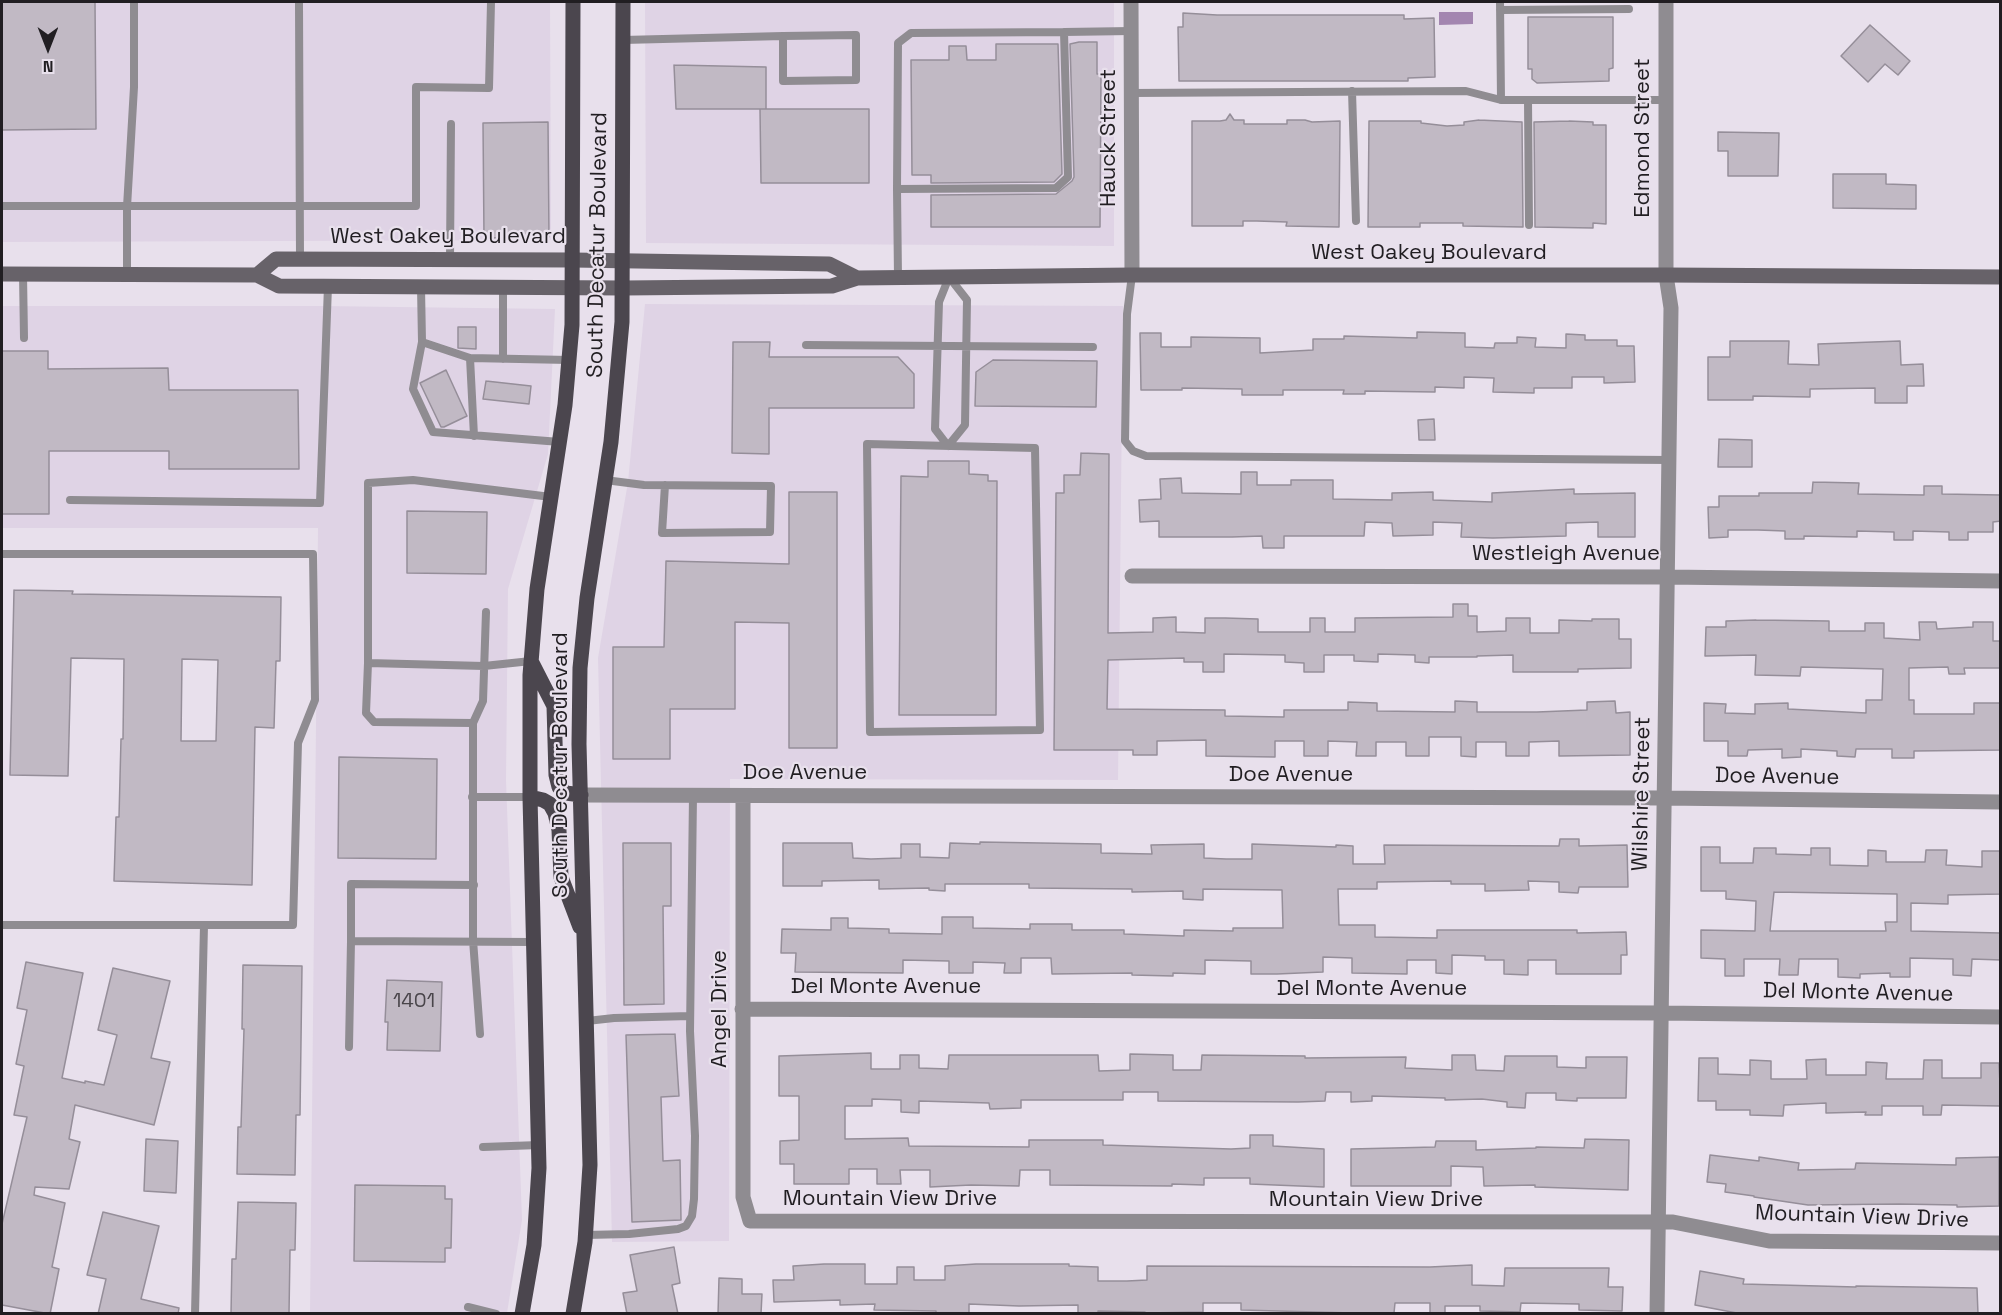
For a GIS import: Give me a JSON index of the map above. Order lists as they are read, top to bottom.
{
  "streets": {
    "main road": ["West Oakey Boulevard", "South Decatur Boulevard"],
    "street": [
      "Hauck Street",
      "Edmond Street",
      "Westleigh Avenue",
      "Doe Avenue",
      "Wilshire Street",
      "Del Monte Avenue",
      "Angel Drive",
      "Mountain View Drive"
    ]
  },
  "crossings": [
    ["Hauck Street", "West Oakey Boulevard"],
    ["Edmond Street", "West Oakey Boulevard"],
    ["Edmond Street", "Wilshire Street"],
    ["West Oakey Boulevard", "South Decatur Boulevard"],
    ["West Oakey Boulevard", "Wilshire Street"],
    ["South Decatur Boulevard", "Doe Avenue"],
    ["Westleigh Avenue", "Wilshire Street"],
    ["Doe Avenue", "Wilshire Street"],
    ["Doe Avenue", "Angel Drive"],
    ["Wilshire Street", "Del Monte Avenue"],
    ["Wilshire Street", "Mountain View Drive"],
    ["Del Monte Avenue", "Angel Drive"],
    ["Angel Drive", "Mountain View Drive"]
  ],
  "house_numbers": ["1401"],
  "north": "bottom"
}
